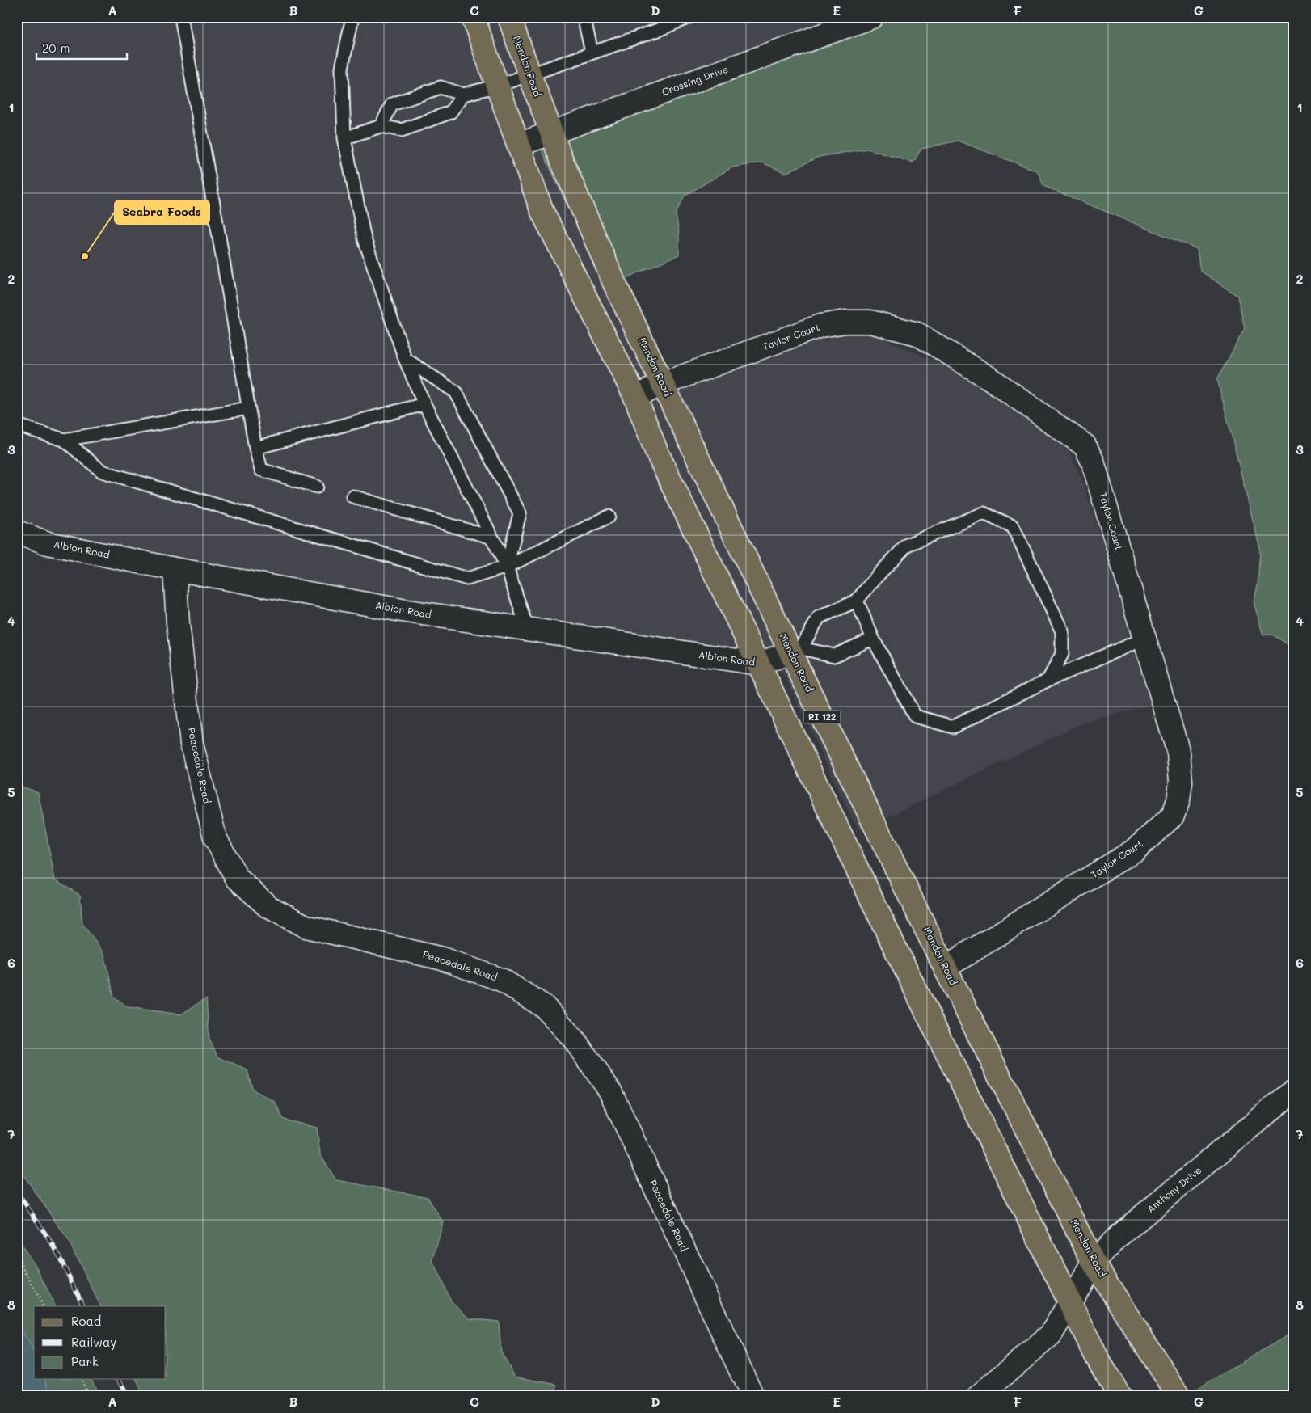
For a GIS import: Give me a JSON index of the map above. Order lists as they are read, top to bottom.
{
  "streets": {
    "main road": ["Mendon Road", "RI 122"],
    "street": [
      "Crossing Drive",
      "Taylor Court",
      "Albion Road",
      "Peacedale Road",
      "Anthony Drive"
    ]
  },
  "crossings": [
    ["Mendon Road", "Crossing Drive"],
    ["Mendon Road", "Taylor Court"],
    ["Mendon Road", "Albion Road"],
    ["Mendon Road", "Anthony Drive"],
    ["Crossing Drive", "RI 122"],
    ["Taylor Court", "RI 122"],
    ["Albion Road", "RI 122"],
    ["Albion Road", "Peacedale Road"],
    ["RI 122", "Anthony Drive"]
  ],
  "places": ["Seabra Foods"],
  "legend": ["Road", "Railway", "Park"],
  "scale_bar": "20 m",
  "grid": {
    "columns": [
      "A",
      "B",
      "C",
      "D",
      "E",
      "F",
      "G"
    ],
    "rows": [
      "1",
      "2",
      "3",
      "4",
      "5",
      "6",
      "7",
      "8"
    ]
  }
}
